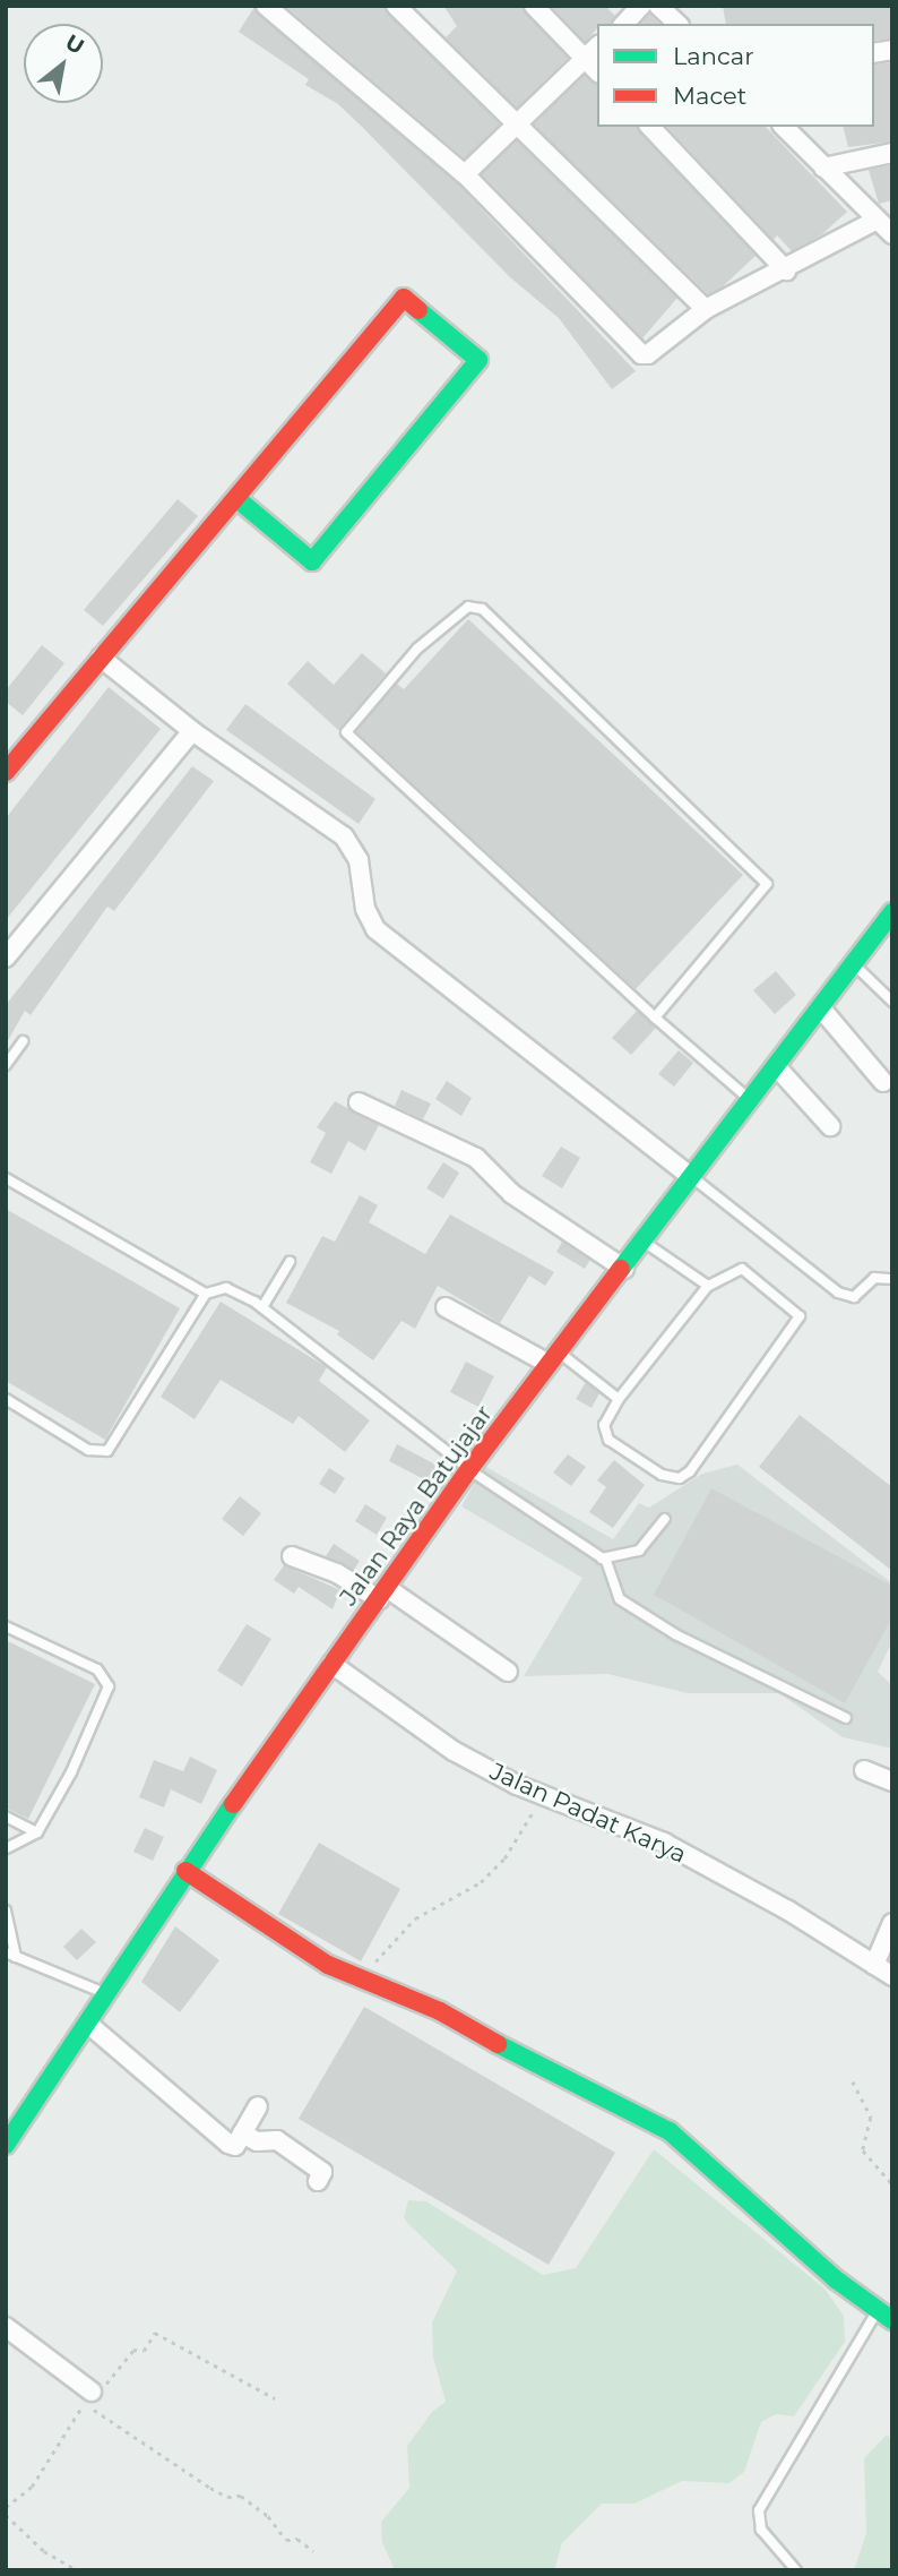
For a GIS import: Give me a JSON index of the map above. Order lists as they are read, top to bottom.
{
  "streets": {
    "main road": ["Jalan Raya Batujajar"],
    "street": ["Jalan Padat Karya"]
  },
  "crossings": [
    ["Jalan Raya Batujajar", "Jalan Padat Karya"]
  ],
  "legend": ["Lancar", "Macet"],
  "north": "top right"
}
